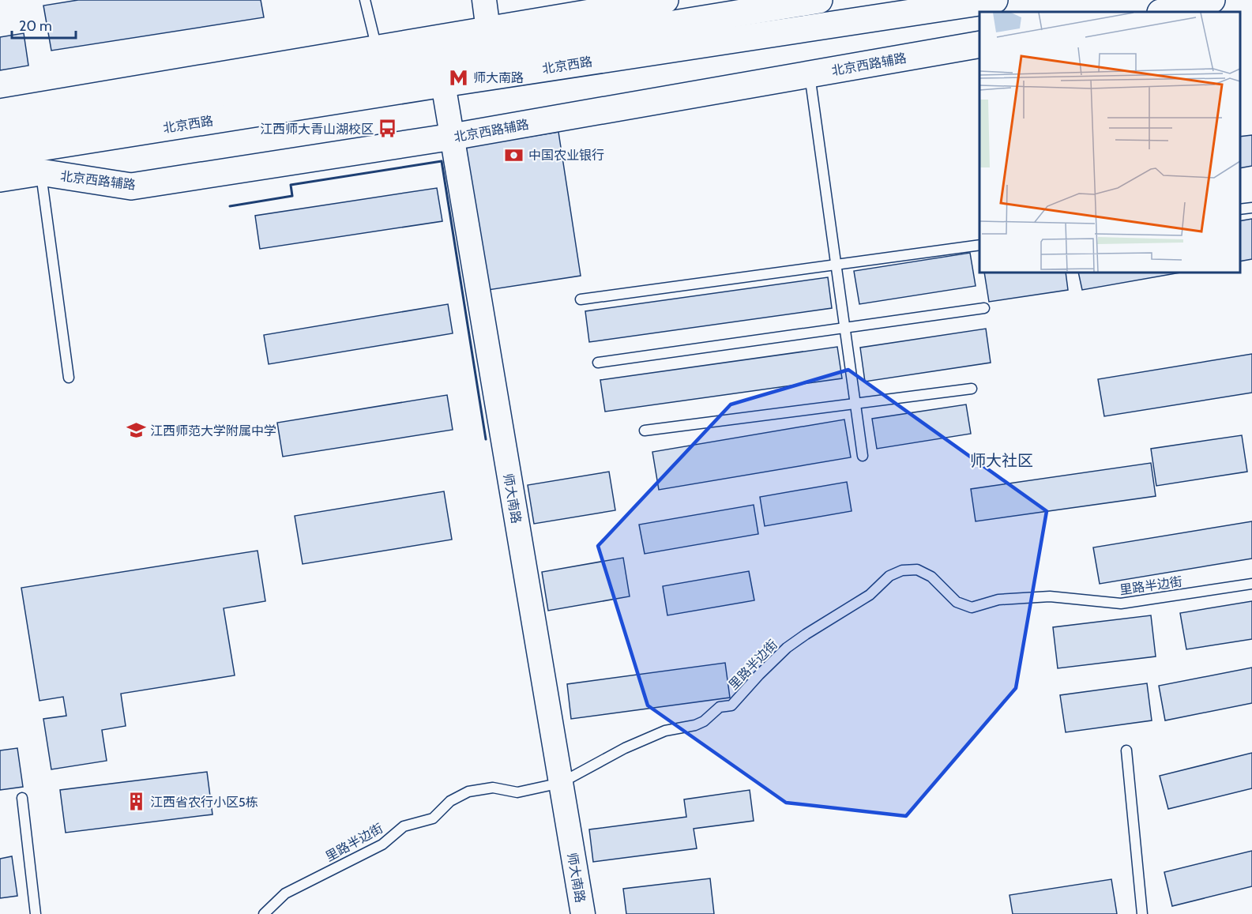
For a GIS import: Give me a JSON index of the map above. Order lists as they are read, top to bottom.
{
  "streets": {
    "main road": ["北京西路辅路", "北京西路"],
    "street": ["师大南路"],
    "lane": ["里路半边街"]
  },
  "crossings": [
    ["北京西路辅路", "北京西路"],
    ["北京西路辅路", "师大南路"],
    ["北京西路", "师大南路"],
    ["师大南路", "里路半边街"]
  ],
  "districts": ["师大社区"],
  "places": {
    "metro station": ["师大南路"],
    "bus stop": ["江西师大青山湖校区"],
    "bank": ["中国农业银行"],
    "school or university": ["江西师范大学附属中学"],
    "building": ["江西省农行小区5栋"]
  },
  "scale_bar": "20 m"
}
